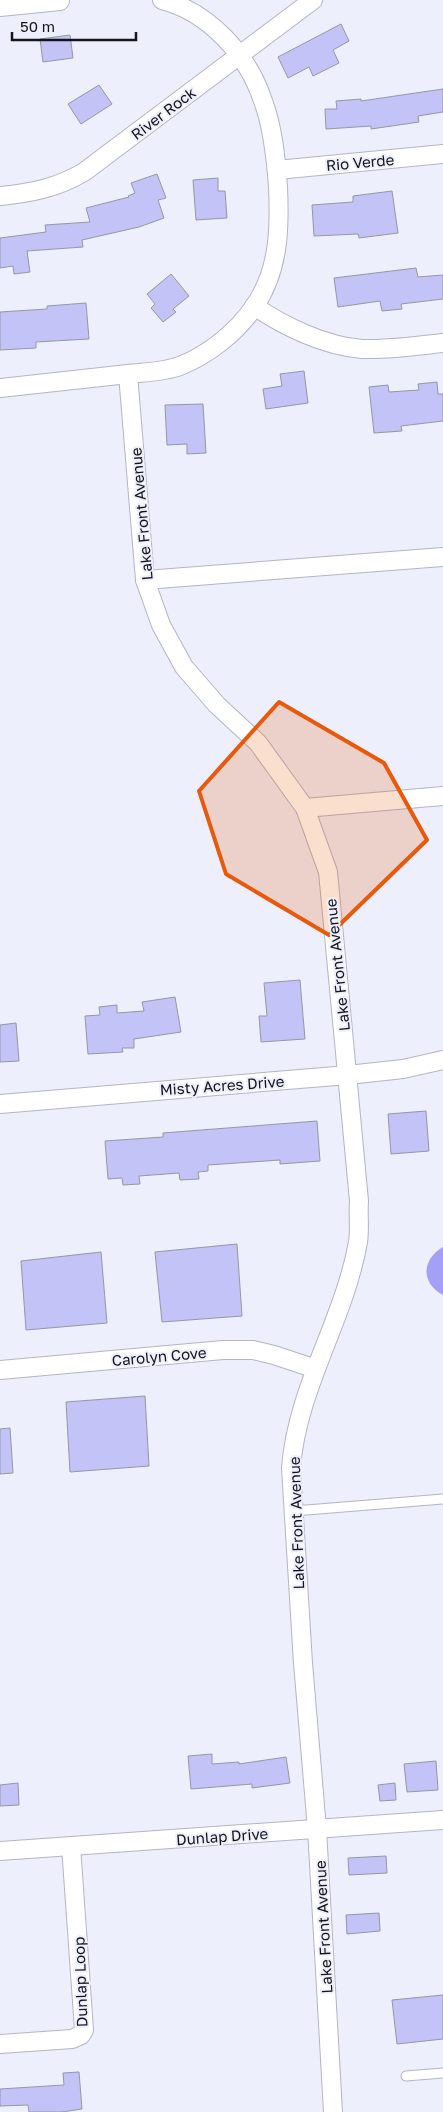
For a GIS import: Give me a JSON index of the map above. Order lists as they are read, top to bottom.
{
  "streets": {
    "street": [
      "River Rock",
      "Rio Verde",
      "Lake Front Avenue",
      "Misty Acres Drive",
      "Carolyn Cove",
      "Dunlap Drive",
      "Dunlap Loop"
    ]
  },
  "crossings": [
    ["Lake Front Avenue", "Misty Acres Drive"],
    ["Lake Front Avenue", "Carolyn Cove"],
    ["Lake Front Avenue", "Dunlap Drive"],
    ["Dunlap Drive", "Dunlap Loop"]
  ],
  "scale_bar": "50 m"
}
